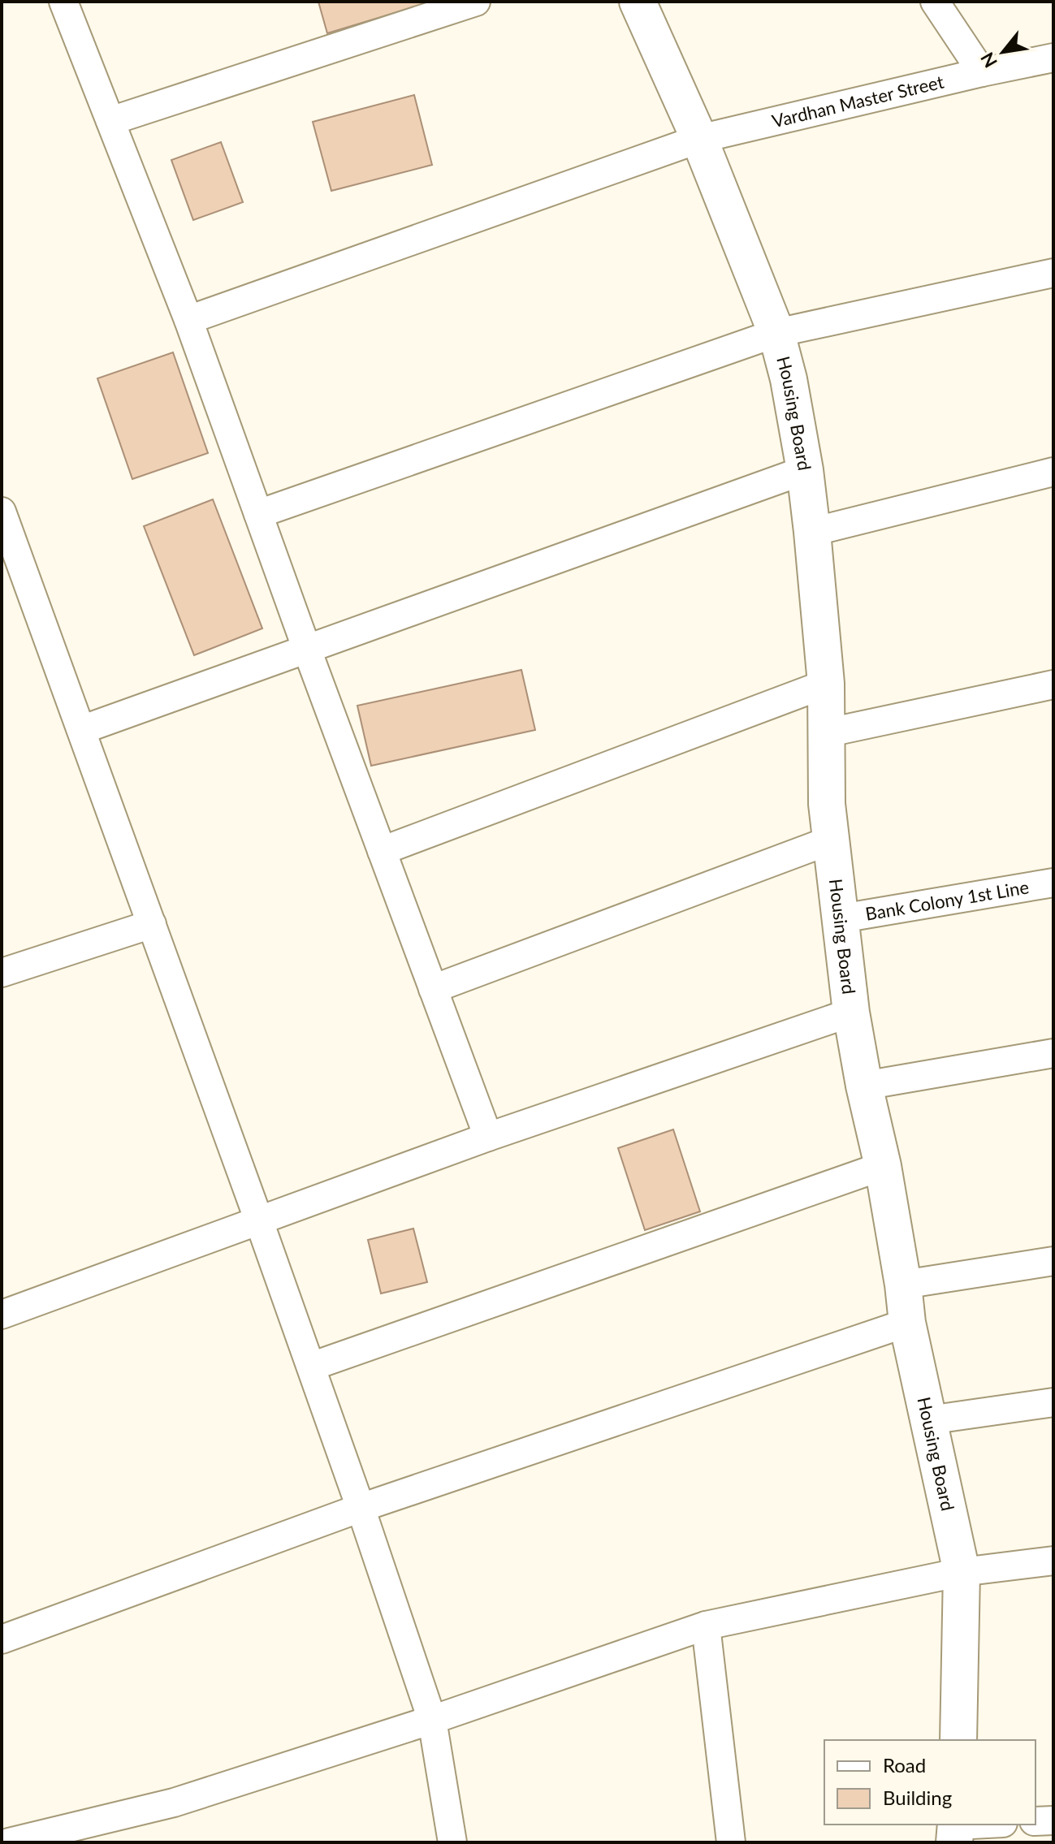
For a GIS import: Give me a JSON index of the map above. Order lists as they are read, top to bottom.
{
  "streets": {
    "main road": ["Housing Board"],
    "street": ["Vardhan Master Street", "Bank Colony 1st Line"]
  },
  "crossings": [
    ["Vardhan Master Street", "Housing Board"],
    ["Housing Board", "Bank Colony 1st Line"]
  ],
  "legend": ["Road", "Building"],
  "north": "bottom left"
}
